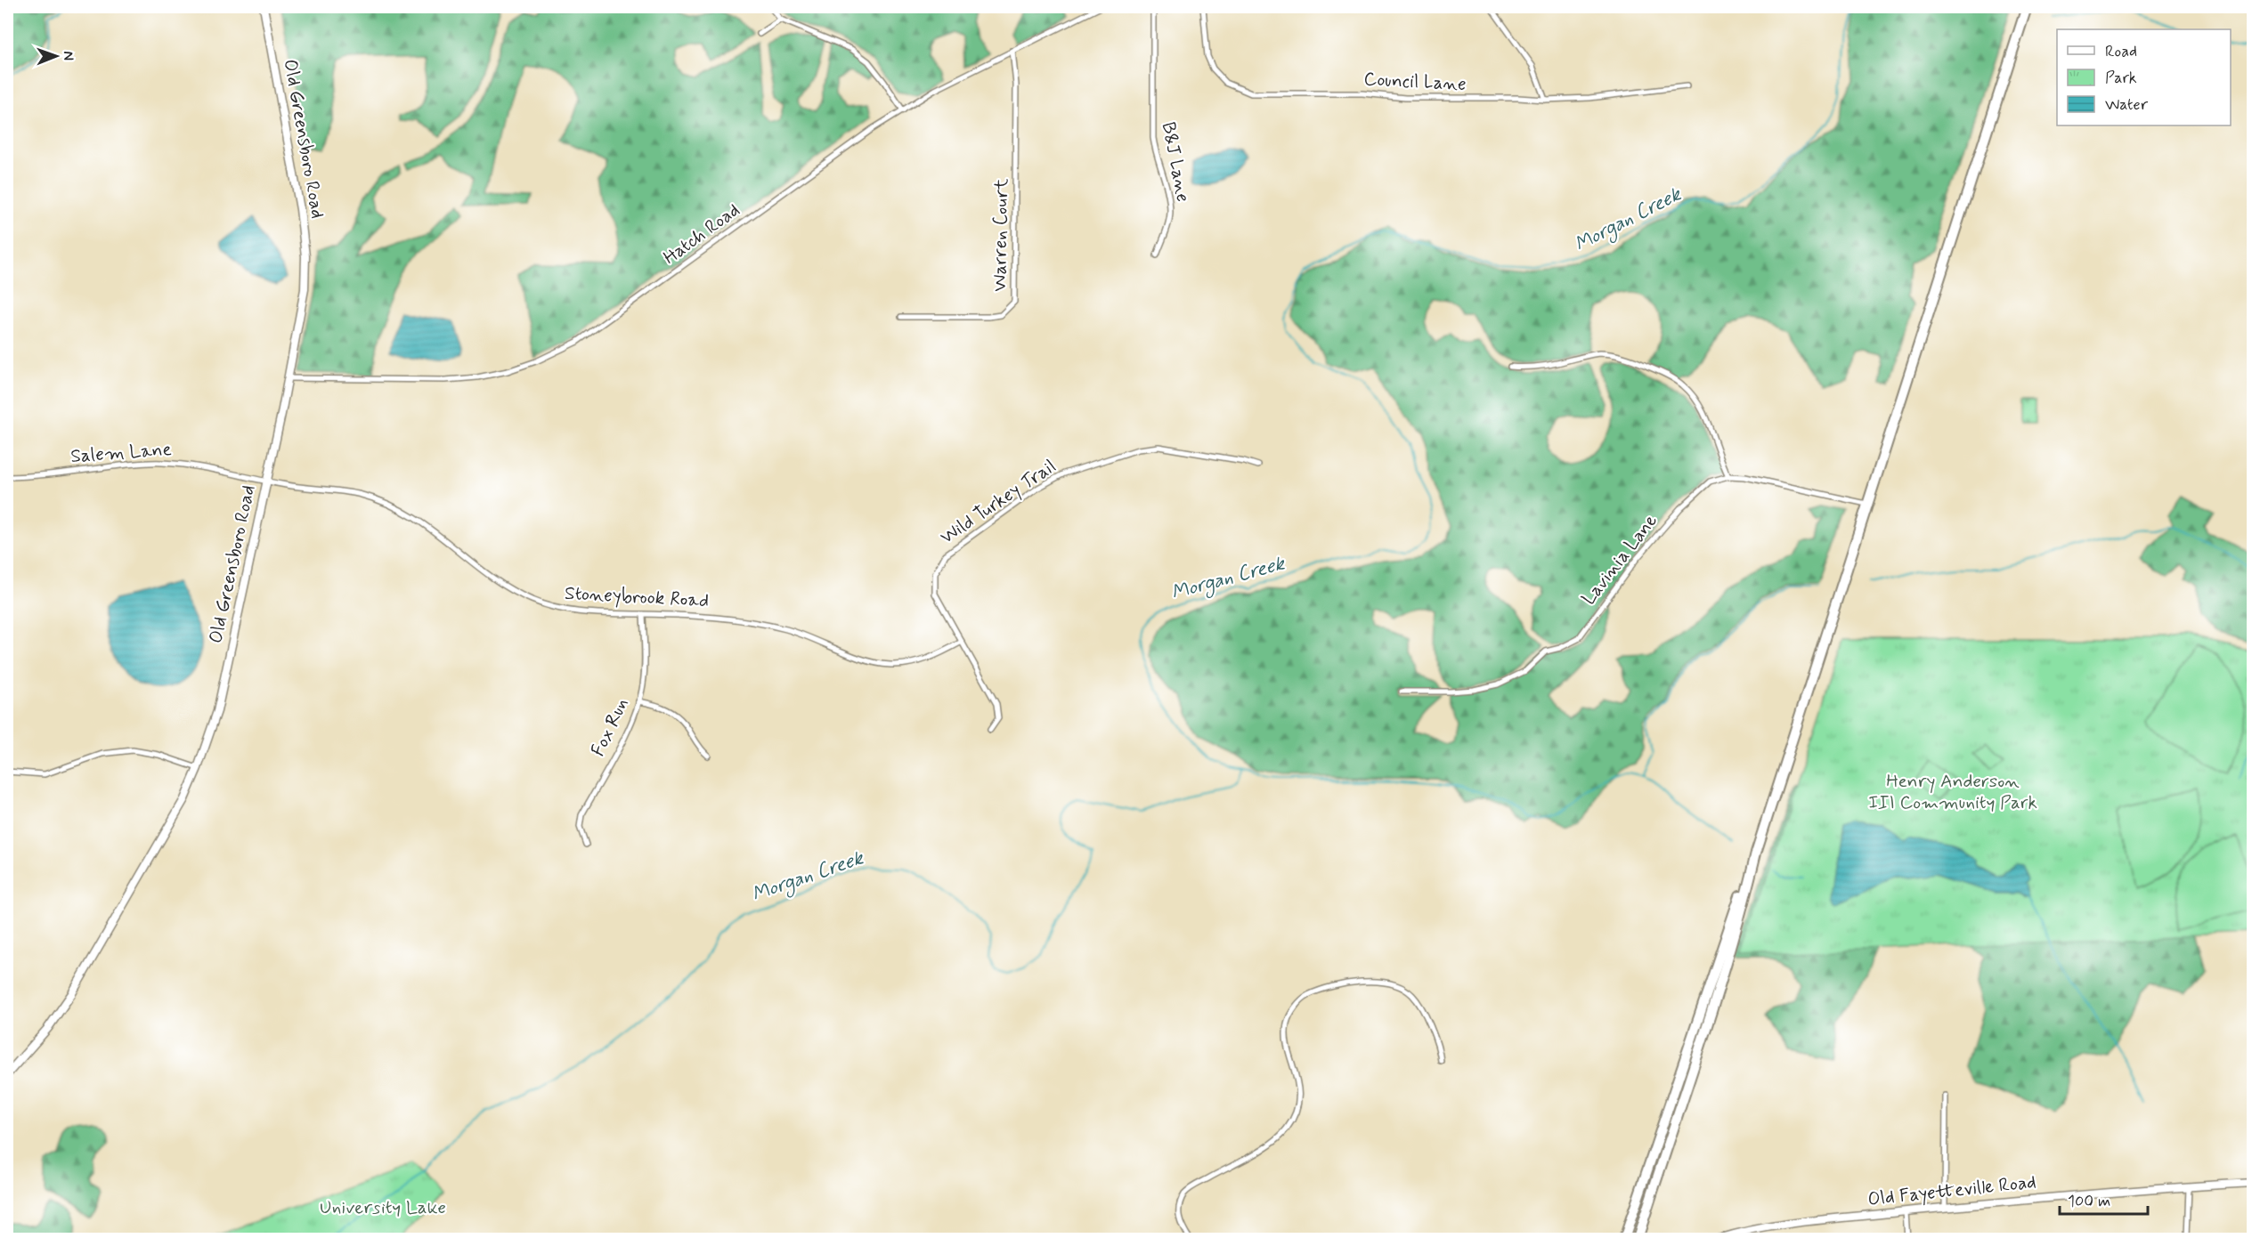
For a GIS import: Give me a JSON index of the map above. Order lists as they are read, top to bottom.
{
  "streets": {
    "street": [
      "Council Lane",
      "Old Greensboro Road",
      "B&J Lane",
      "Hatch Road",
      "Warren Court",
      "Salem Lane",
      "Wild Turkey Trail",
      "Lavinia Lane",
      "Stoneybrook Road",
      "Fox Run",
      "Old Fayetteville Road"
    ]
  },
  "crossings": [
    ["Old Greensboro Road", "Hatch Road"],
    ["Old Greensboro Road", "Salem Lane"],
    ["Old Greensboro Road", "Stoneybrook Road"],
    ["Hatch Road", "Warren Court"],
    ["Salem Lane", "Stoneybrook Road"],
    ["Wild Turkey Trail", "Stoneybrook Road"],
    ["Stoneybrook Road", "Fox Run"]
  ],
  "water": ["Morgan Creek"],
  "parks": ["Henry Anderson III Community Park", "University Lake"],
  "legend": ["Road", "Park", "Water"],
  "scale_bar": "100 m",
  "north": "right"
}
